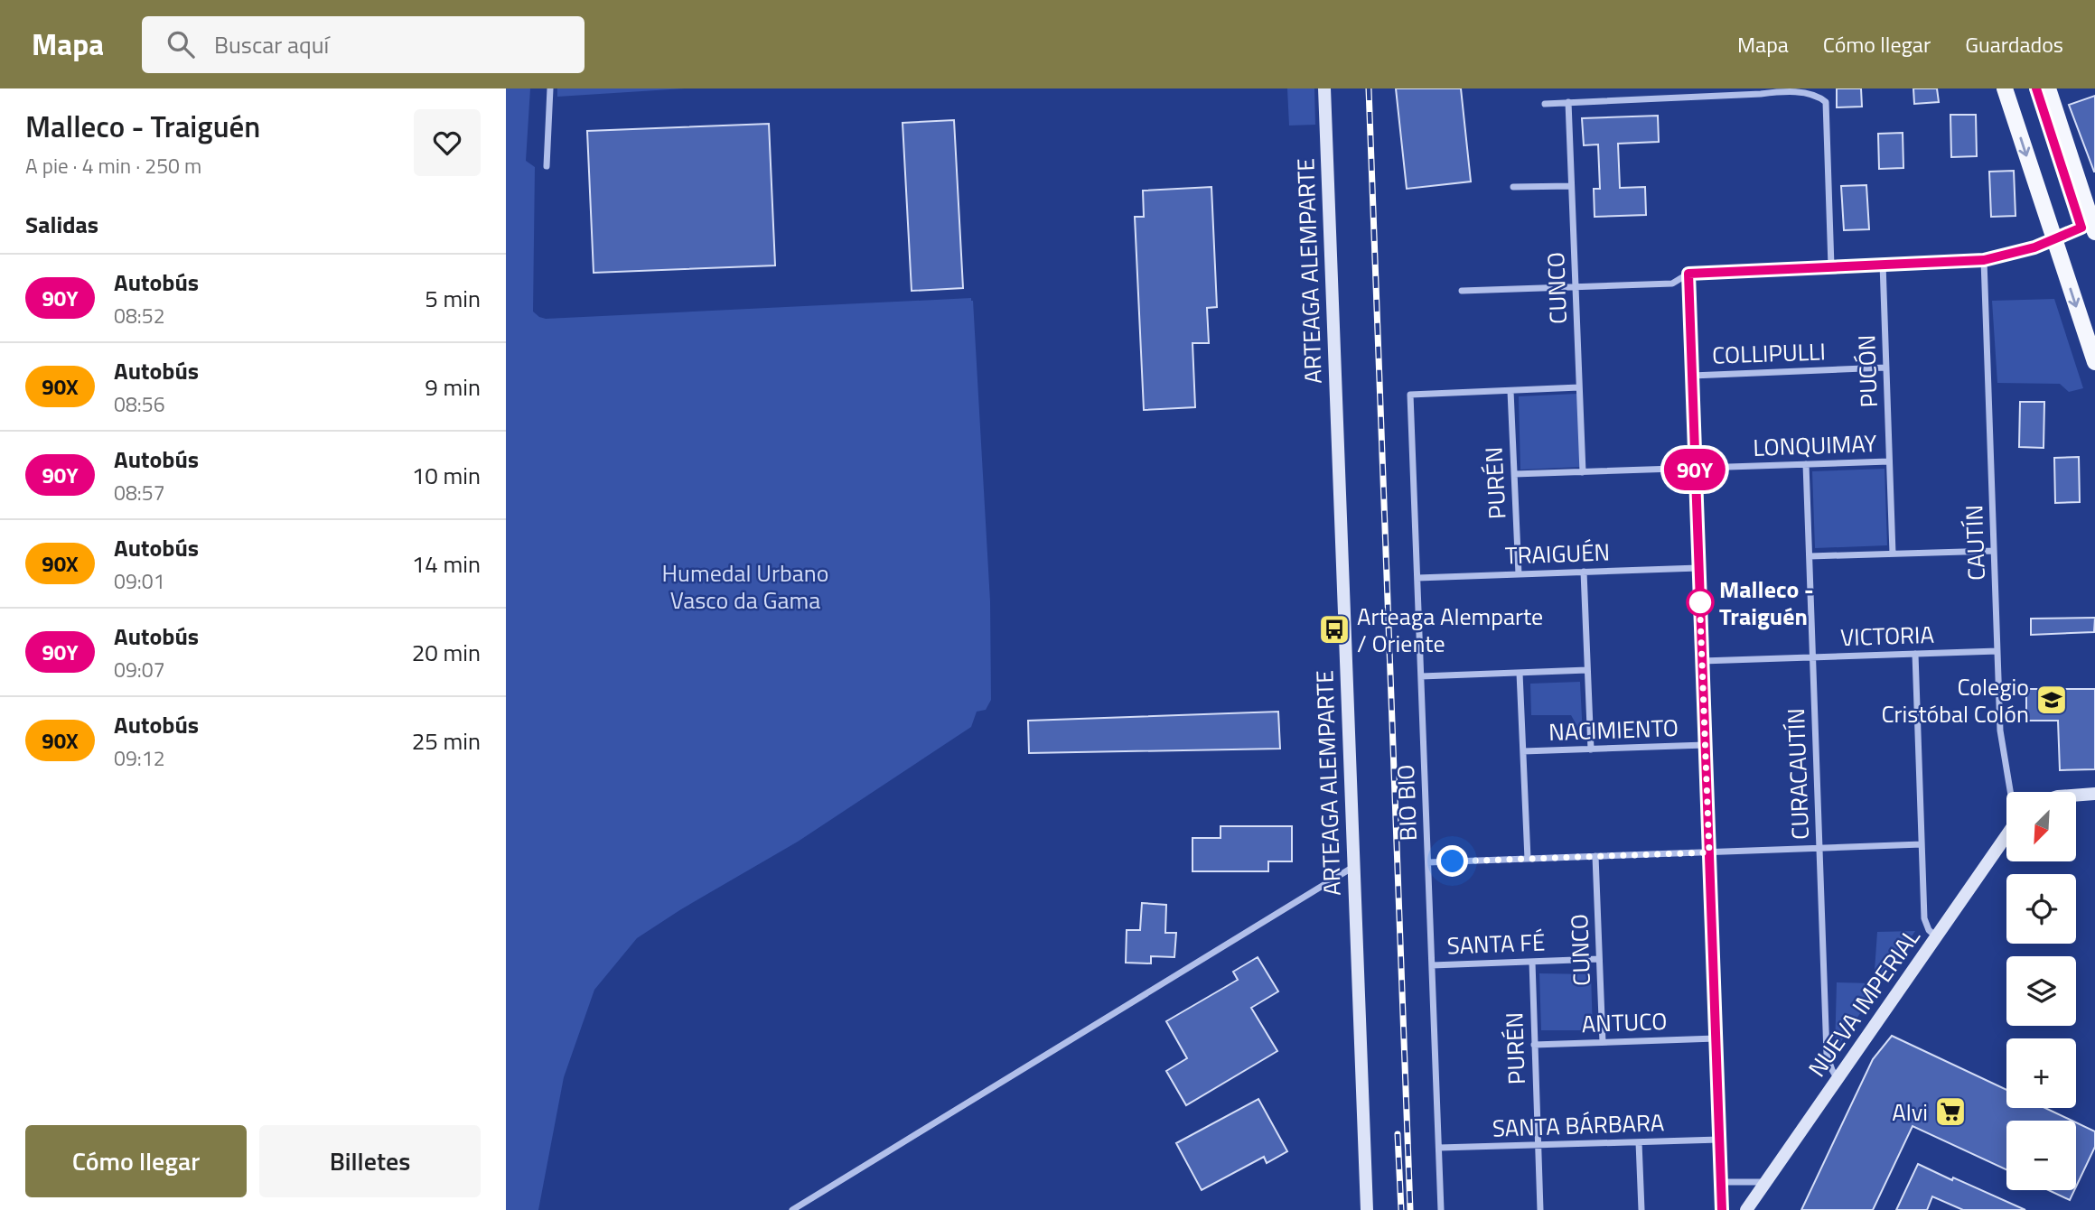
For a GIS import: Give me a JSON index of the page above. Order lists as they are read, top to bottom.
{
  "streets": {
    "main road": ["ARTEAGA ALEMPARTE", "NUEVA IMPERIAL"],
    "street": [
      "CUNCO",
      "COLLIPULLI",
      "PUCÓN",
      "LONQUIMAY",
      "PURÉN",
      "CAUTÍN",
      "TRAIGUÉN",
      "VICTORIA",
      "NACIMIENTO",
      "CURACAUTÍN",
      "BIO BIO",
      "SANTA FÉ",
      "ANTUCO",
      "SANTA BÁRBARA"
    ]
  },
  "crossings": [
    ["CUNCO", "LONQUIMAY"],
    ["CUNCO", "SANTA FÉ"],
    ["CUNCO", "ANTUCO"],
    ["COLLIPULLI", "PUCÓN"],
    ["PUCÓN", "LONQUIMAY"],
    ["LONQUIMAY", "PURÉN"],
    ["LONQUIMAY", "CURACAUTÍN"],
    ["PURÉN", "TRAIGUÉN"],
    ["PURÉN", "BIO BIO"],
    ["PURÉN", "SANTA FÉ"],
    ["PURÉN", "ANTUCO"],
    ["PURÉN", "SANTA BÁRBARA"],
    ["CAUTÍN", "VICTORIA"],
    ["TRAIGUÉN", "BIO BIO"],
    ["VICTORIA", "CURACAUTÍN"],
    ["CURACAUTÍN", "NUEVA IMPERIAL"],
    ["BIO BIO", "SANTA FÉ"],
    ["BIO BIO", "SANTA BÁRBARA"]
  ],
  "parks": ["Humedal Urbano Vasco da Gama"],
  "places": {
    "other": ["Malleco - Traiguén"],
    "bus stop": ["Arteaga Alemparte / Oriente"],
    "school or university": ["Colegio Cristóbal Colón"],
    "supermarket": ["Alvi"]
  },
  "lines": ["bus line 90Y"],
  "north": "bottom left",
  "page": {
    "header": "Mapa",
    "search": "Buscar aquí",
    "nav": ["Mapa", "Cómo llegar", "Guardados"],
    "heading": [
      ["Malleco - Traiguén", "A pie · 4 min · 250 m"],
      "Salidas"
    ],
    "on_map": "90Y",
    "list": [
      {
        "mark": "90Y",
        "name": "Autobús",
        "note": "08:52",
        "value": "5 min"
      },
      {
        "mark": "90X",
        "name": "Autobús",
        "note": "08:56",
        "value": "9 min"
      },
      {
        "mark": "90Y",
        "name": "Autobús",
        "note": "08:57",
        "value": "10 min"
      },
      {
        "mark": "90X",
        "name": "Autobús",
        "note": "09:01",
        "value": "14 min"
      },
      {
        "mark": "90Y",
        "name": "Autobús",
        "note": "09:07",
        "value": "20 min"
      },
      {
        "mark": "90X",
        "name": "Autobús",
        "note": "09:12",
        "value": "25 min"
      }
    ],
    "map_buttons": ["+", "−"],
    "buttons": ["Cómo llegar", "Billetes"]
  }
}
